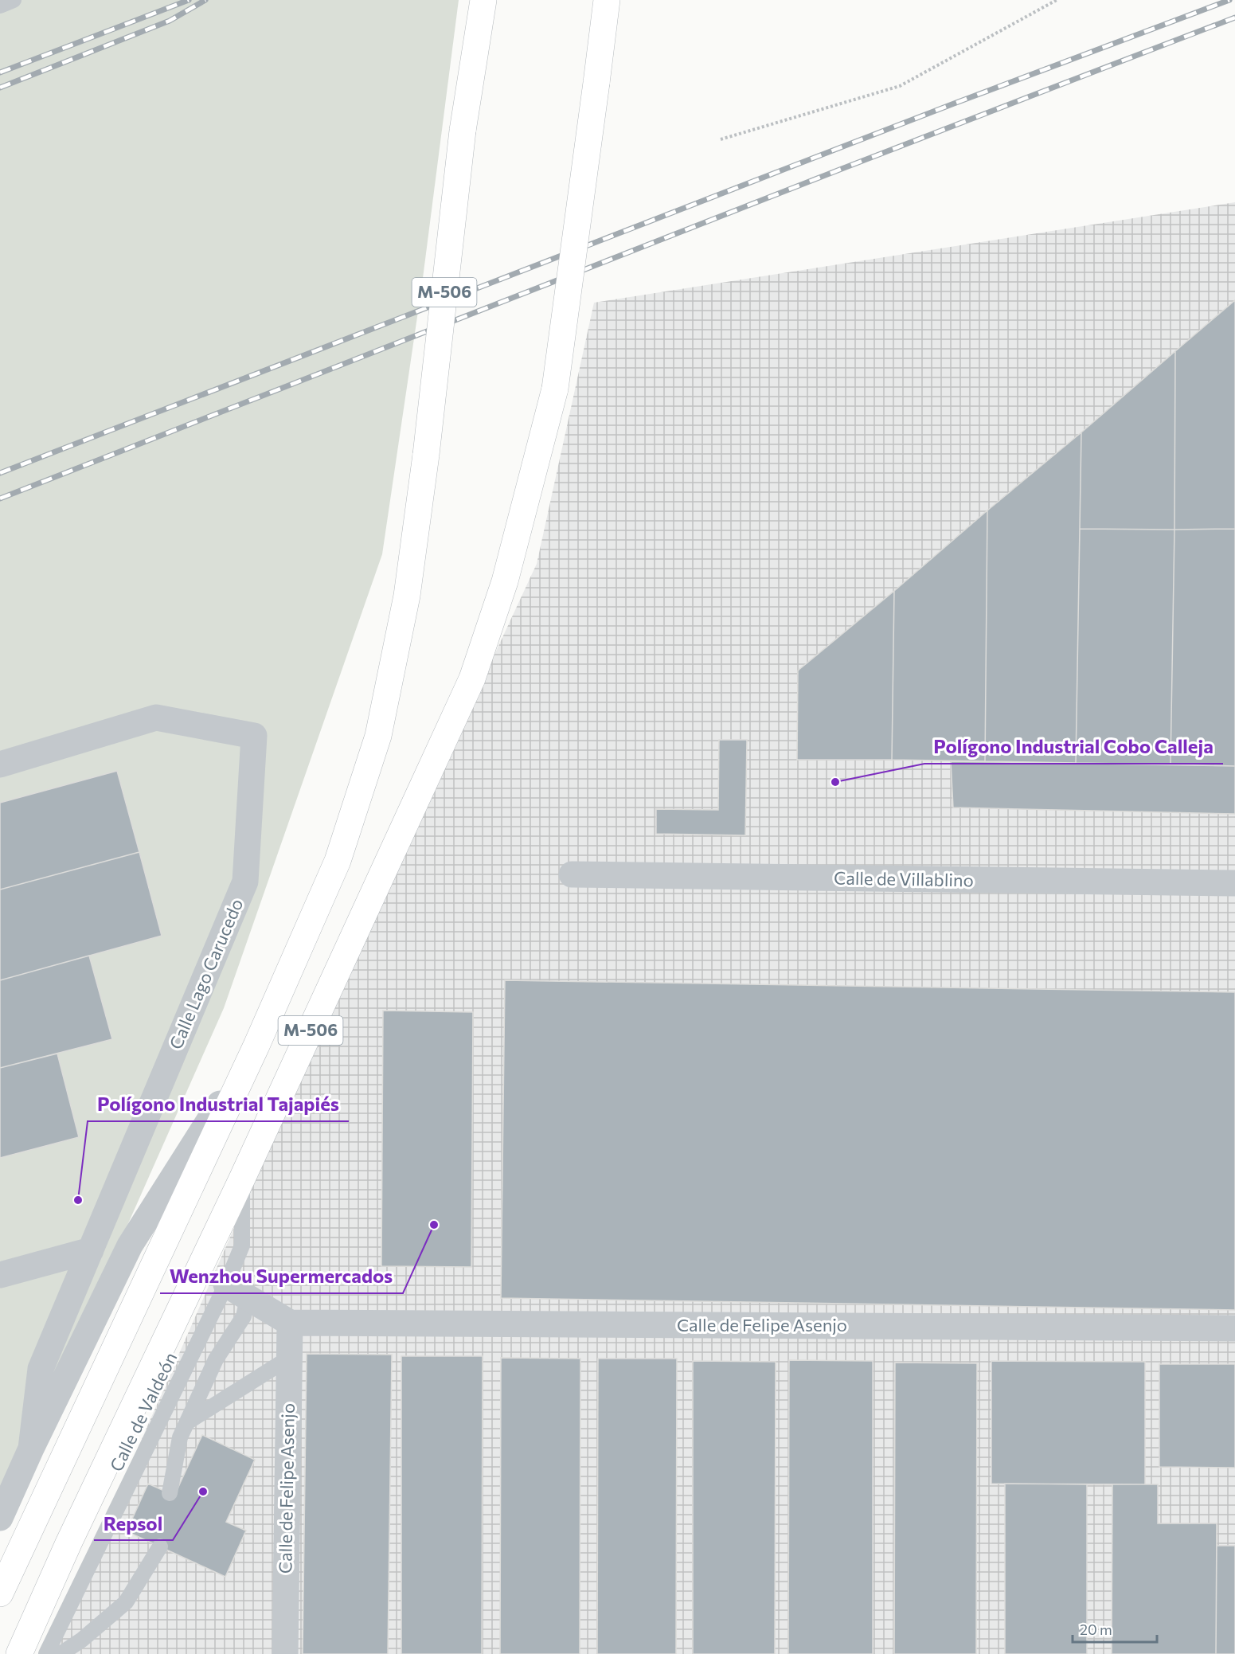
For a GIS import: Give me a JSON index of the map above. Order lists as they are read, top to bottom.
{
  "streets": {
    "highway": ["M-506"],
    "street": ["Calle de Villablino", "Calle Lago Carucedo", "Calle de Felipe Asenjo"],
    "lane": ["Calle de Valdeón"]
  },
  "crossings": [
    ["M-506", "Calle de Valdeón"],
    ["Calle de Felipe Asenjo", "Calle de Valdeón"]
  ],
  "places": [
    "Polígono Industrial Cobo Calleja",
    "Polígono Industrial Tajapiés",
    "Wenzhou Supermercados",
    "Repsol"
  ],
  "scale_bar": "20 m"
}
